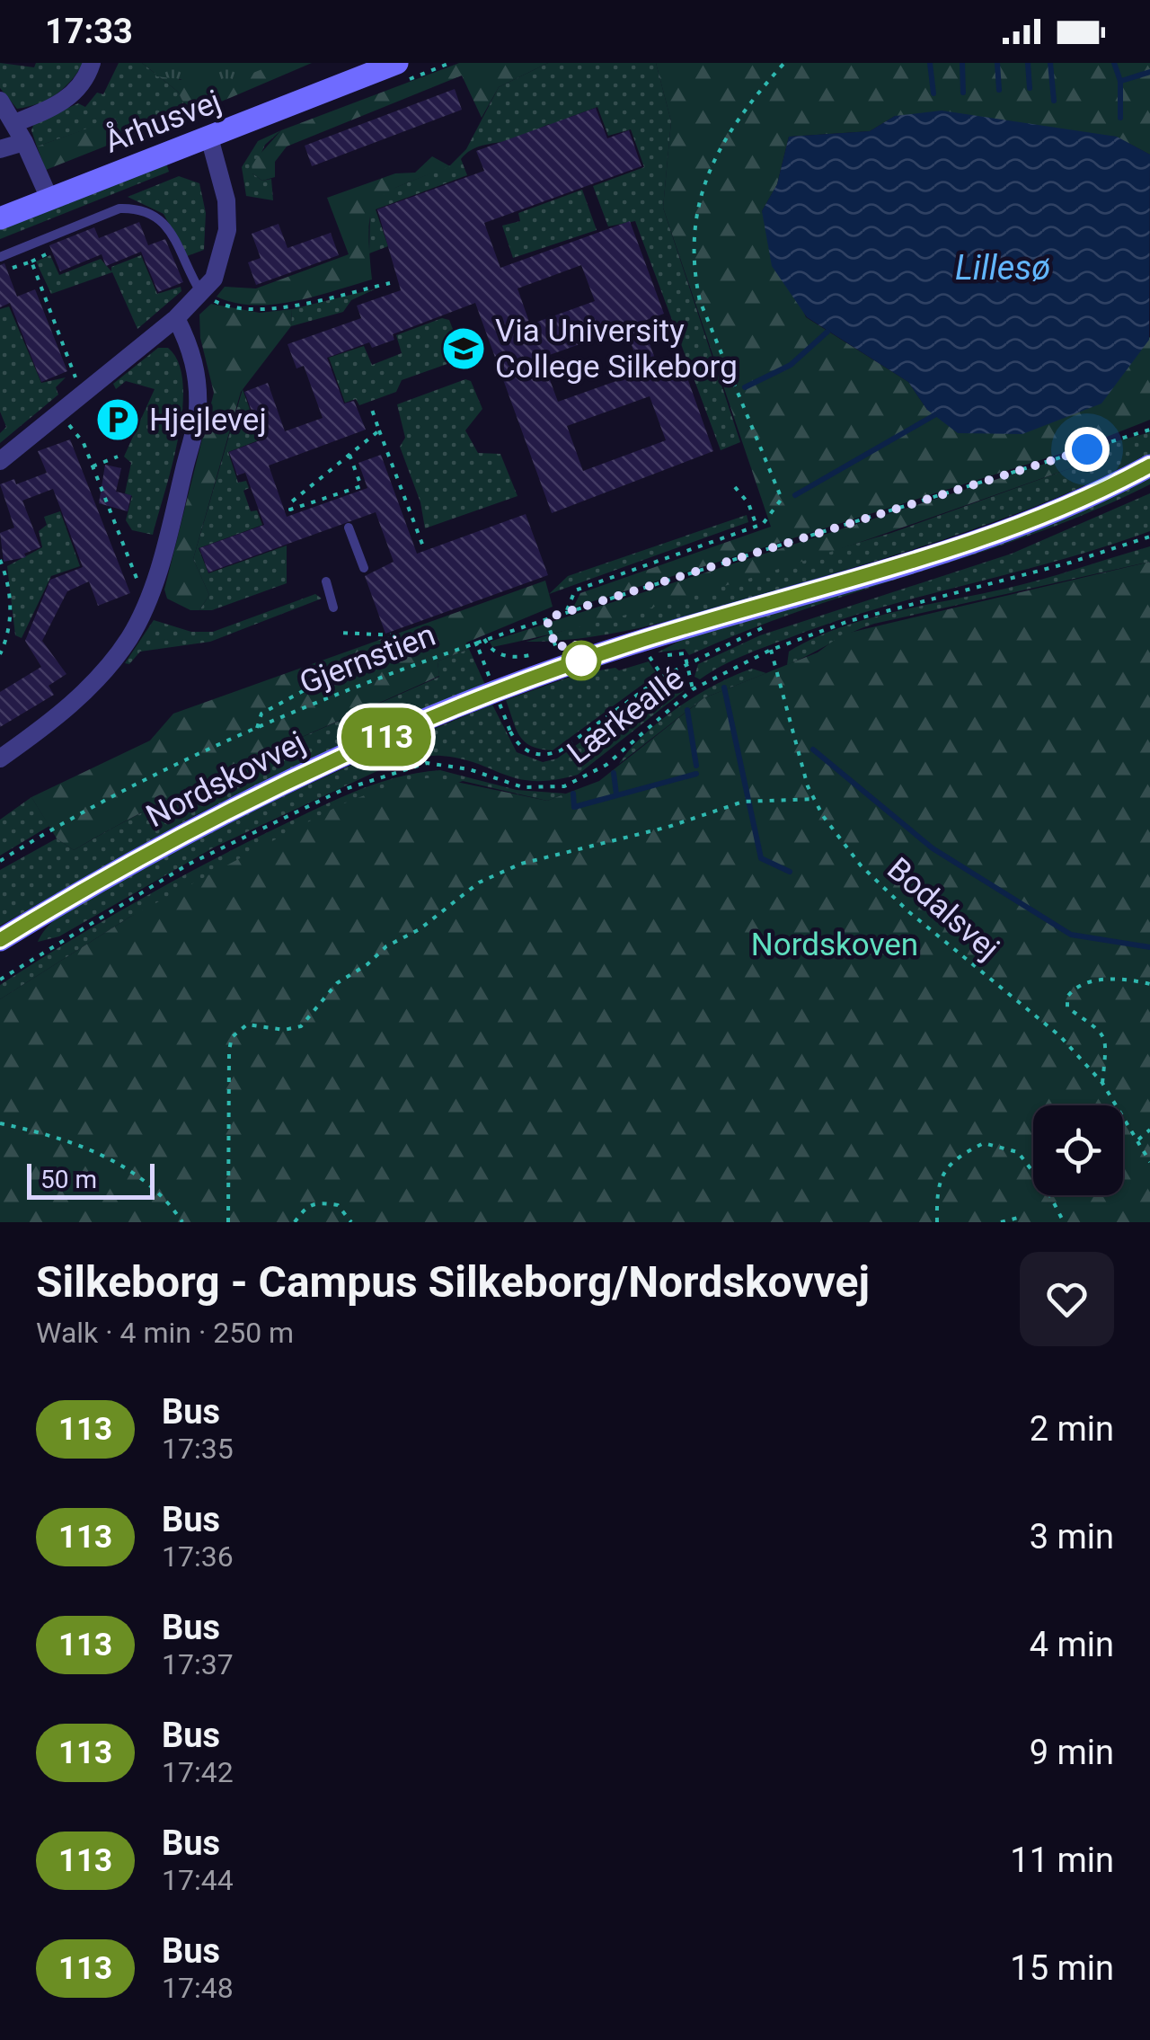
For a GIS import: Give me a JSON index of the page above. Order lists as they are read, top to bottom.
{
  "streets": {
    "street": ["Århusvej", "Nordskovvej"],
    "path": ["Gjernstien", "Lærkeallé", "Bodalsvej"]
  },
  "crossings": [
    ["Lærkeallé", "Bodalsvej"]
  ],
  "water": ["Lillesø"],
  "parks": ["Nordskoven"],
  "places": {
    "school or university": ["Via University College Silkeborg"],
    "parking": ["Hjejlevej"]
  },
  "lines": ["bus line 113"],
  "scale_bar": "50 m",
  "page": {
    "status": "17:33",
    "on_map": "113",
    "scale": "50 m",
    "heading": ["Silkeborg - Campus Silkeborg/Nordskovvej", "Walk · 4 min · 250 m"],
    "list": [
      {
        "mark": "113",
        "name": "Bus",
        "note": "17:35",
        "value": "2 min"
      },
      {
        "mark": "113",
        "name": "Bus",
        "note": "17:36",
        "value": "3 min"
      },
      {
        "mark": "113",
        "name": "Bus",
        "note": "17:37",
        "value": "4 min"
      },
      {
        "mark": "113",
        "name": "Bus",
        "note": "17:42",
        "value": "9 min"
      },
      {
        "mark": "113",
        "name": "Bus",
        "note": "17:44",
        "value": "11 min"
      },
      {
        "mark": "113",
        "name": "Bus",
        "note": "17:48",
        "value": "15 min"
      }
    ]
  }
}
